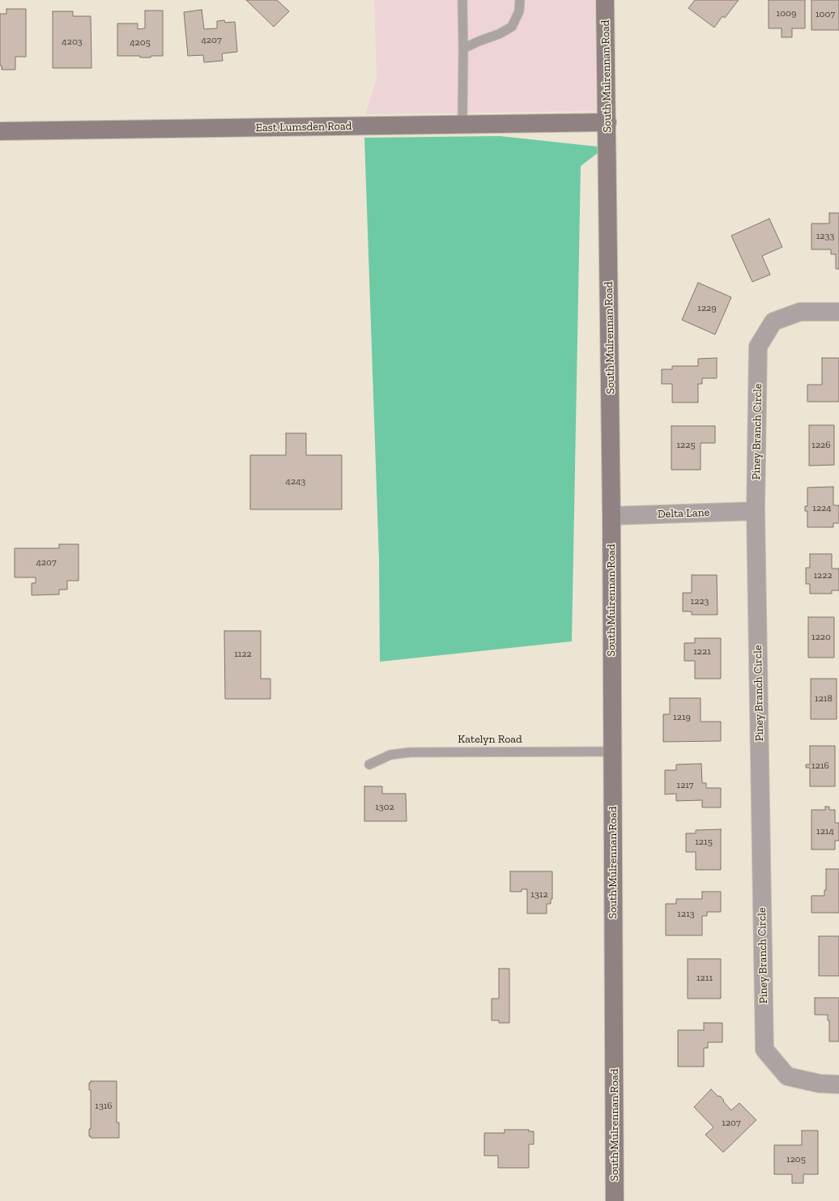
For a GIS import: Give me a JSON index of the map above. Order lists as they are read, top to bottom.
{
  "streets": {
    "street": [
      "South Mulrennan Road",
      "East Lumsden Road",
      "Piney Branch Circle",
      "Delta Lane"
    ],
    "lane": ["Katelyn Road"]
  },
  "crossings": [
    ["South Mulrennan Road", "East Lumsden Road"],
    ["South Mulrennan Road", "Delta Lane"],
    ["South Mulrennan Road", "Katelyn Road"],
    ["Piney Branch Circle", "Delta Lane"]
  ],
  "house_numbers": [
    "1009",
    "1007",
    "4207",
    "4203",
    "4205",
    "1233",
    "1229",
    "1225",
    "1226",
    "4243",
    "1224",
    "4207",
    "1222",
    "1223",
    "1220",
    "1221",
    "1122",
    "1218",
    "1219",
    "1216",
    "1217",
    "1302",
    "1214",
    "1215",
    "1312",
    "1213",
    "1211",
    "1316",
    "1207",
    "1205"
  ]
}
